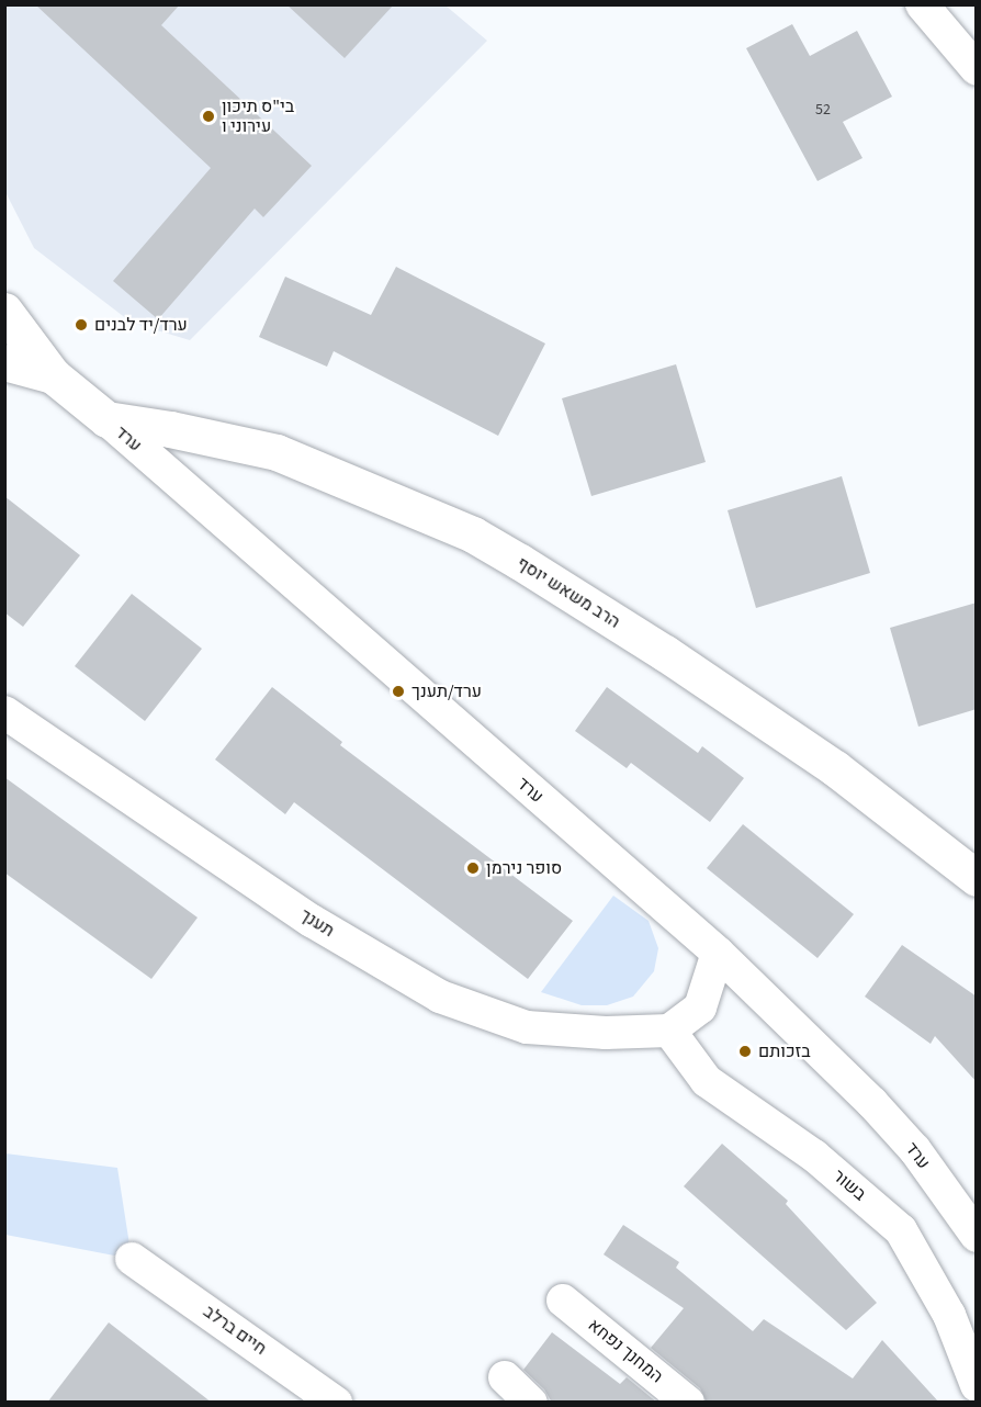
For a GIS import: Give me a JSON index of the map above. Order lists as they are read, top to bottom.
{
  "streets": {
    "street": [
      "ערד",
      "הרב משאש יוסף",
      "תענך",
      "בשור",
      "חיים ברלב",
      "המחנך נפחא"
    ]
  },
  "crossings": [
    ["ערד", "הרב משאש יוסף"],
    ["תענך", "בשור"]
  ],
  "places": [
    "בי\"ס תיכון עירוני ו",
    "ערד/יד לבנים",
    "ערד/תענך",
    "סופר נירמן",
    "בזכותם"
  ],
  "house_numbers": ["52"]
}
